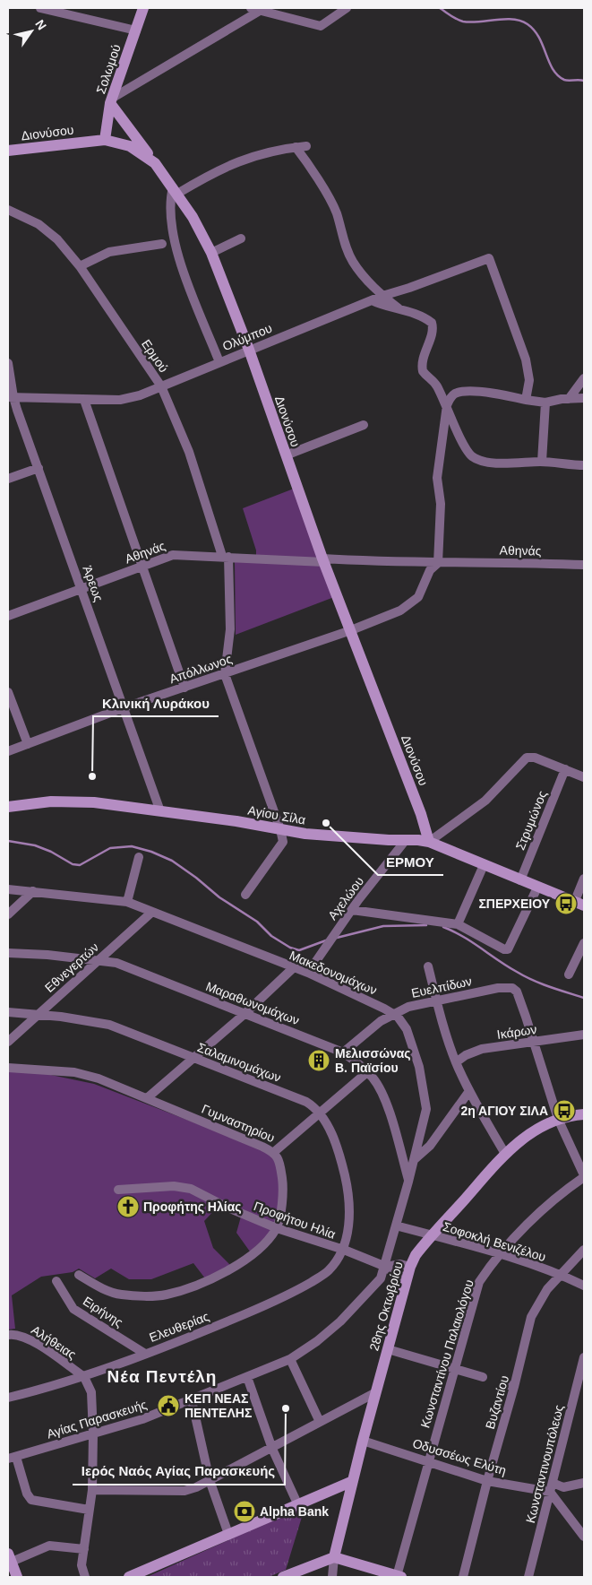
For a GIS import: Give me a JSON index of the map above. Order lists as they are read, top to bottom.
{
  "streets": {
    "street": [
      "Σολωμού",
      "Διονύσου",
      "Ολύμπου",
      "Ερμού",
      "Αθηνάς",
      "Άρεως",
      "Απόλλωνος",
      "Αγίου Σίλα",
      "Στρυμώνος",
      "Αχελώου",
      "Εθνεγερτών",
      "Μακεδονομάχων",
      "Ευελπίδων",
      "Μαραθωνομάχων",
      "Ικάρων",
      "Σαλαμινομάχων",
      "Γυμναστηρίου",
      "Προφήτου Ηλία",
      "Σοφοκλή Βενιζέλου",
      "28ης Οκτωβρίου",
      "Ειρήνης",
      "Ελευθερίας",
      "Αλήθειας",
      "Κωνσταντίνου Παλαιολόγου",
      "Βυζαντίου",
      "Αγίας Παρασκευής",
      "Οδυσσέως Ελύτη",
      "Κωνσταντινουπόλεως"
    ]
  },
  "crossings": [
    ["Σολωμού", "Διονύσου"],
    ["Διονύσου", "Ολύμπου"],
    ["Διονύσου", "Αθηνάς"],
    ["Διονύσου", "Απόλλωνος"],
    ["Διονύσου", "Αγίου Σίλα"],
    ["Ολύμπου", "Ερμού"],
    ["Ολύμπου", "Άρεως"],
    ["Ερμού", "Αθηνάς"],
    ["Ερμού", "Απόλλωνος"],
    ["Αθηνάς", "Άρεως"],
    ["Αθηνάς", "Απόλλωνος"],
    ["Άρεως", "Απόλλωνος"],
    ["Άρεως", "Αγίου Σίλα"],
    ["Αγίου Σίλα", "Στρυμώνος"],
    ["Αγίου Σίλα", "Αχελώου"],
    ["Αχελώου", "Μακεδονομάχων"],
    ["Εθνεγερτών", "Μακεδονομάχων"],
    ["Εθνεγερτών", "Μαραθωνομάχων"],
    ["Εθνεγερτών", "Σαλαμινομάχων"],
    ["Μακεδονομάχων", "Ευελπίδων"],
    ["Μακεδονομάχων", "Μαραθωνομάχων"],
    ["Μακεδονομάχων", "Προφήτου Ηλία"],
    ["Μακεδονομάχων", "Σοφοκλή Βενιζέλου"],
    ["Μακεδονομάχων", "Αγίας Παρασκευής"],
    ["Ευελπίδων", "Μαραθωνομάχων"],
    ["Ευελπίδων", "Ικάρων"],
    ["Σαλαμινομάχων", "Προφήτου Ηλία"],
    ["Σαλαμινομάχων", "Ελευθερίας"],
    ["Γυμναστηρίου", "Προφήτου Ηλία"],
    ["Προφήτου Ηλία", "28ης Οκτωβρίου"],
    ["Προφήτου Ηλία", "Ελευθερίας"],
    ["Προφήτου Ηλία", "Αγίας Παρασκευής"],
    ["Σοφοκλή Βενιζέλου", "28ης Οκτωβρίου"],
    ["Σοφοκλή Βενιζέλου", "Κωνσταντίνου Παλαιολόγου"],
    ["Σοφοκλή Βενιζέλου", "Βυζαντίου"],
    ["28ης Οκτωβρίου", "Οδυσσέως Ελύτη"],
    ["Ειρήνης", "Ελευθερίας"],
    ["Ελευθερίας", "Αλήθειας"],
    ["Κωνσταντίνου Παλαιολόγου", "Οδυσσέως Ελύτη"],
    ["Βυζαντίου", "Οδυσσέως Ελύτη"],
    ["Οδυσσέως Ελύτη", "Κωνσταντινουπόλεως"]
  ],
  "districts": ["Νέα Πεντέλη"],
  "places": {
    "other": ["Κλινική Λυράκου", "ΕΡΜΟΥ", "Ιερός Ναός Αγίας Παρασκευής"],
    "bus stop": ["ΣΠΕΡΧΕΙΟΥ", "2η ΑΓΙΟΥ ΣΙΛΑ"],
    "building": ["Μελισσώνας B. Παϊσίου"],
    "church": ["Προφήτης Ηλίας"],
    "public building": ["ΚΕΠ ΝΕΑΣ ΠΕΝΤΕΛΗΣ"],
    "bank": ["Alpha Bank"]
  },
  "north": "top right"
}
